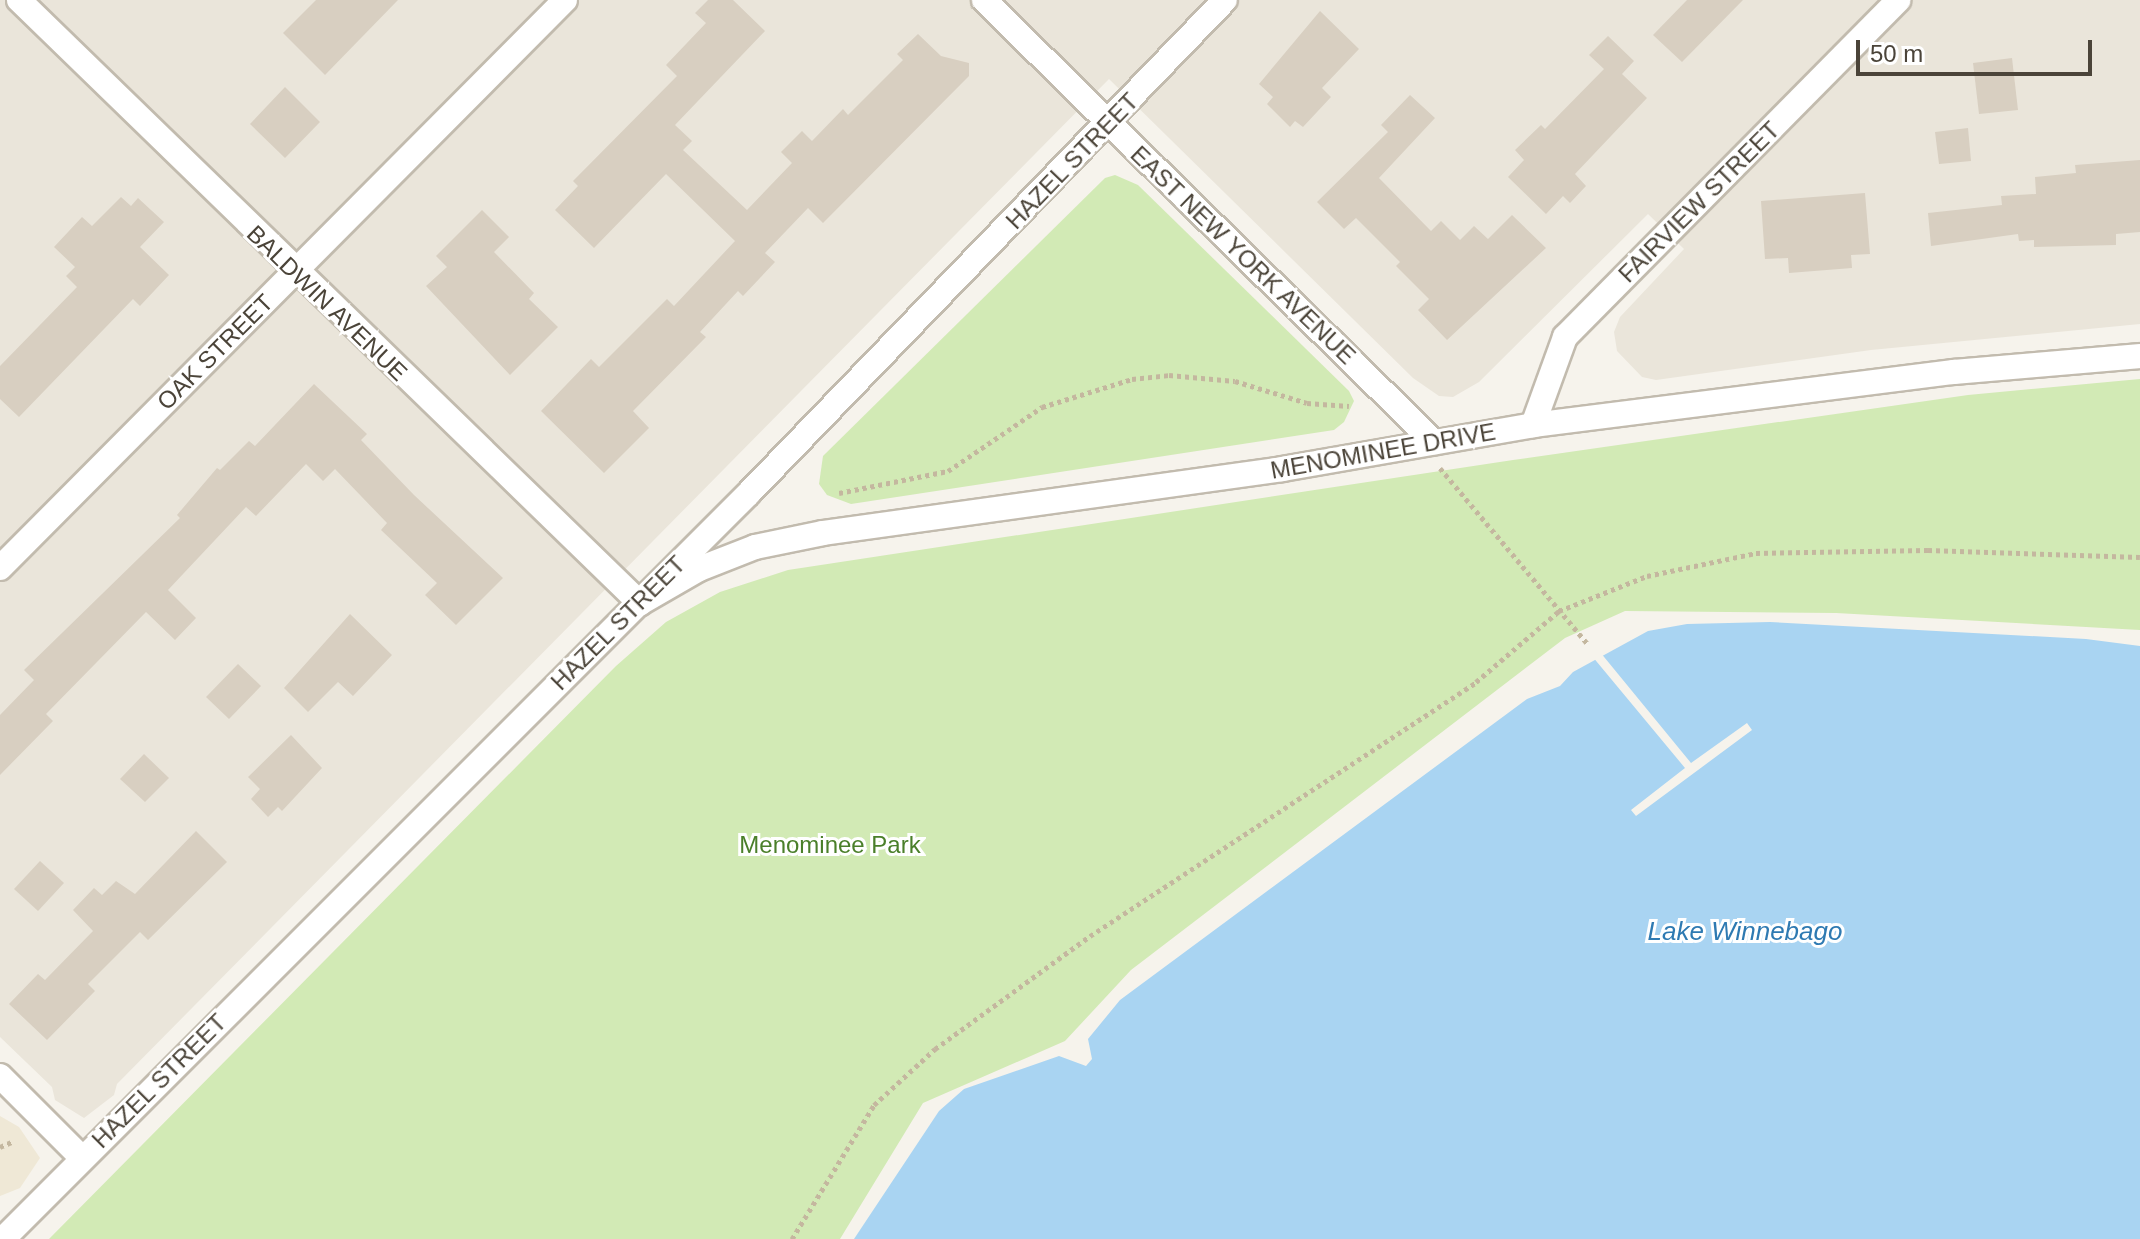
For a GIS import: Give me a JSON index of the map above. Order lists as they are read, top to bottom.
{
  "streets": {
    "street": [
      "HAZEL STREET",
      "FAIRVIEW STREET",
      "EAST NEW YORK AVENUE",
      "BALDWIN AVENUE",
      "OAK STREET",
      "MENOMINEE DRIVE"
    ]
  },
  "crossings": [
    ["HAZEL STREET", "EAST NEW YORK AVENUE"],
    ["HAZEL STREET", "BALDWIN AVENUE"],
    ["HAZEL STREET", "MENOMINEE DRIVE"],
    ["FAIRVIEW STREET", "MENOMINEE DRIVE"],
    ["EAST NEW YORK AVENUE", "MENOMINEE DRIVE"],
    ["BALDWIN AVENUE", "OAK STREET"],
    ["BALDWIN AVENUE", "MENOMINEE DRIVE"]
  ],
  "water": ["Lake Winnebago"],
  "parks": ["Menominee Park"],
  "scale_bar": "50 m"
}
